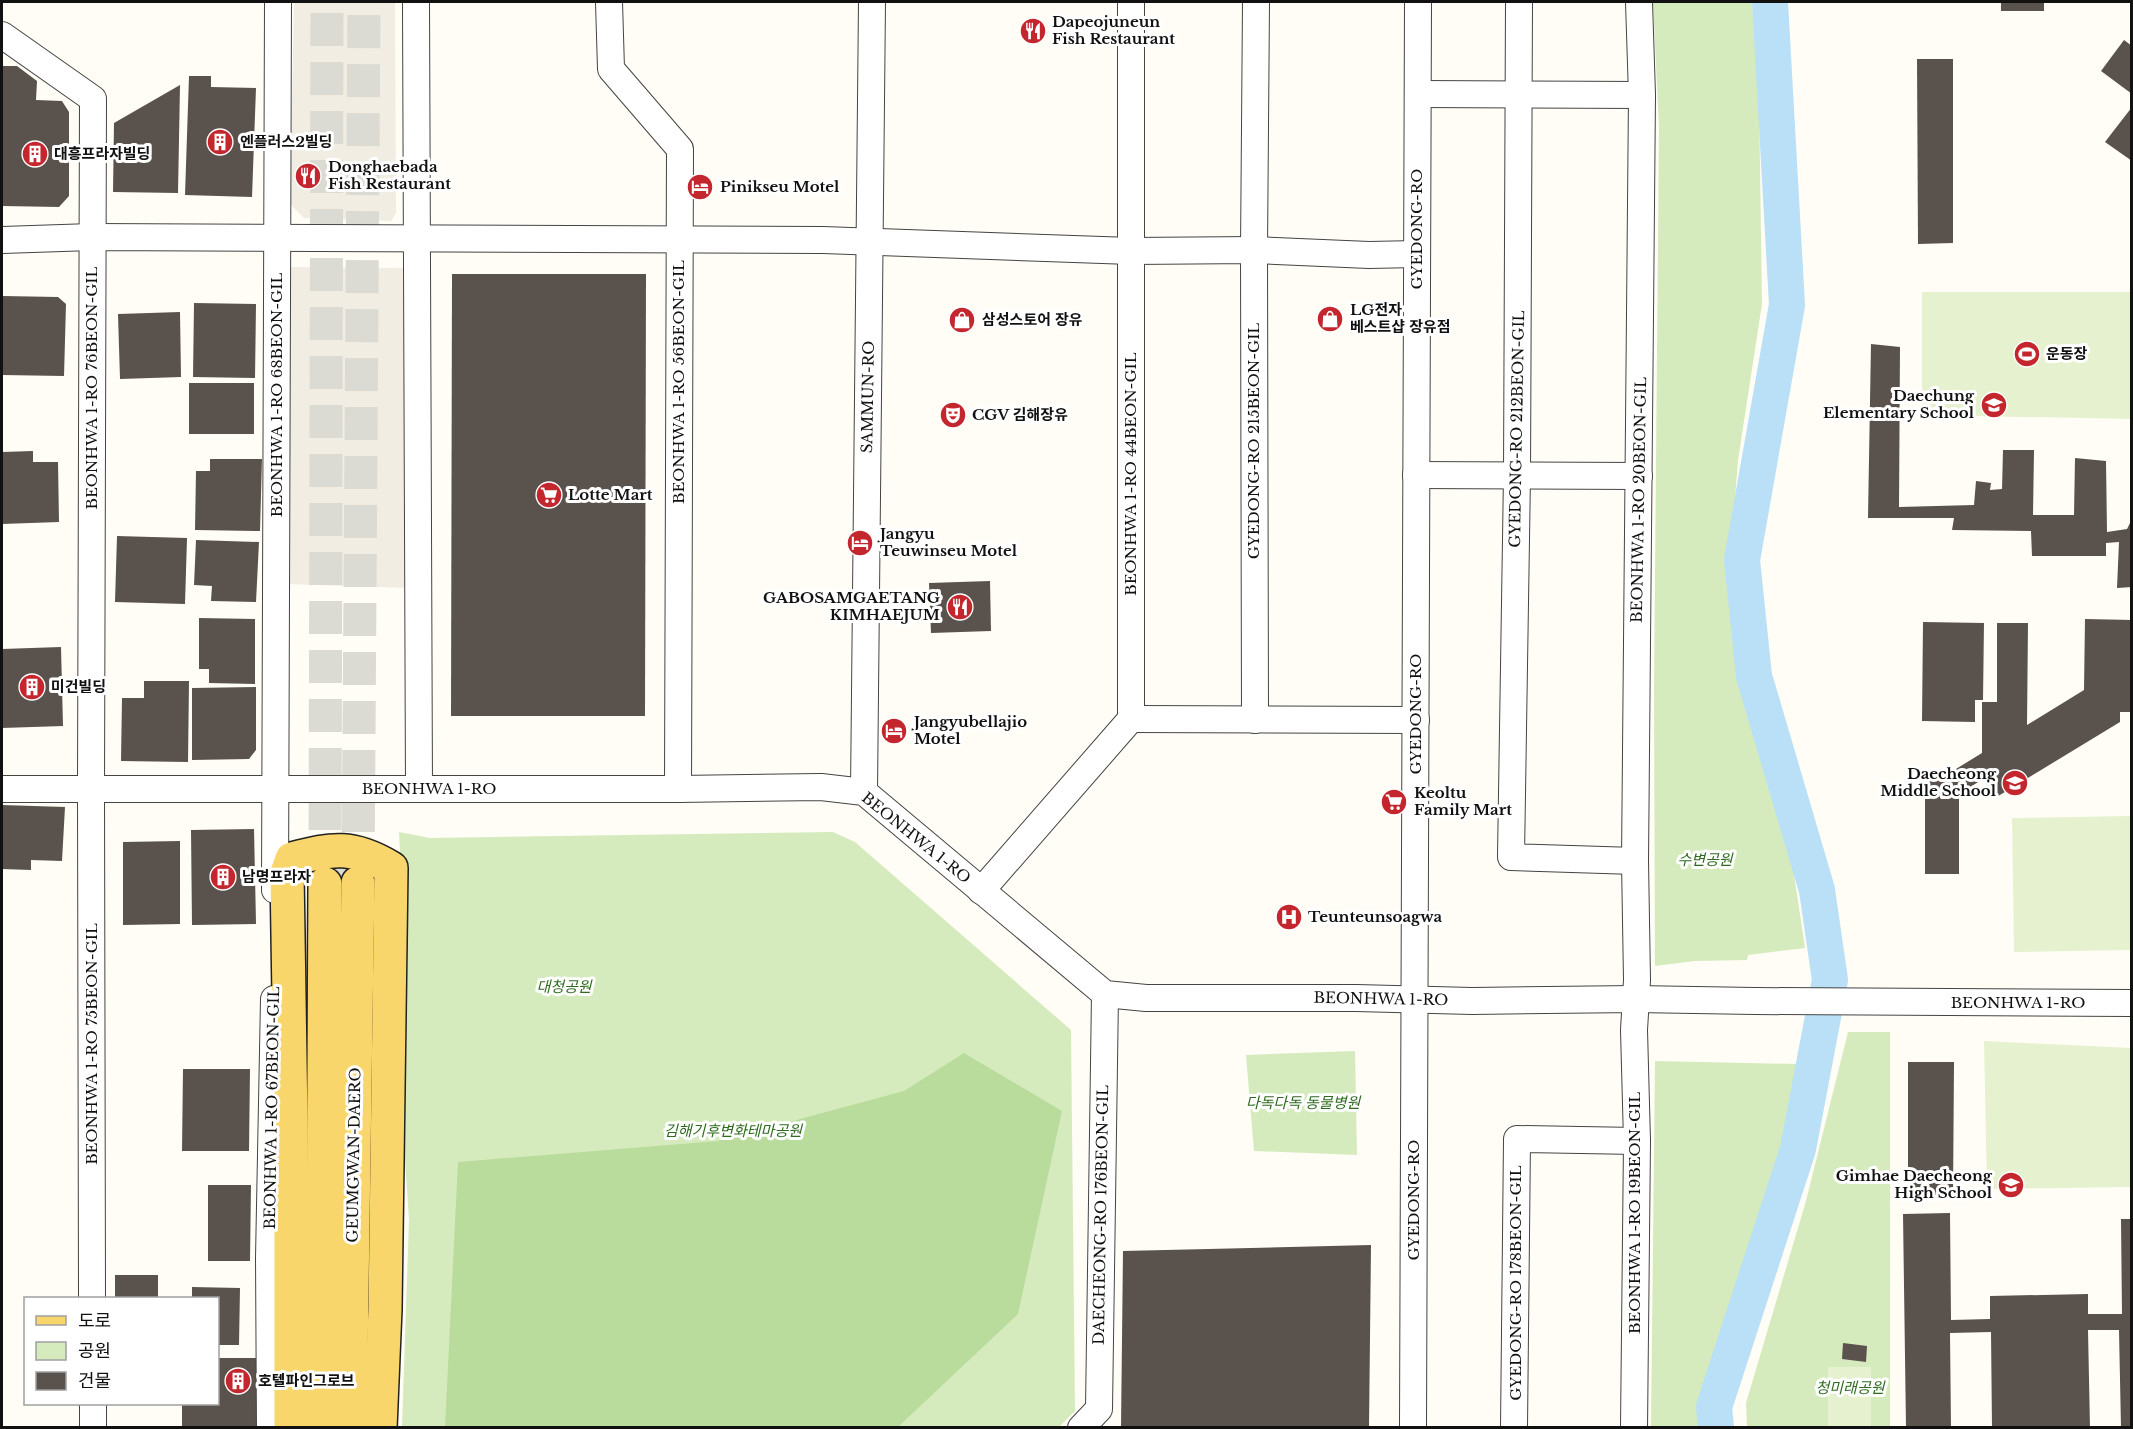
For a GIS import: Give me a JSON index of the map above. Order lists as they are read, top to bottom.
{
  "streets": {
    "main road": ["GEUMGWAN-DAERO"],
    "street": [
      "GYEDONG-RO",
      "BEONHWA 1-RO 56BEON-GIL",
      "BEONHWA 1-RO 76BEON-GIL",
      "BEONHWA 1-RO 68BEON-GIL",
      "SAMMUN-RO",
      "GYEDONG-RO 212BEON-GIL",
      "GYEDONG-RO 215BEON-GIL",
      "BEONHWA 1-RO 44BEON-GIL",
      "BEONHWA 1-RO 20BEON-GIL",
      "BEONHWA 1-RO",
      "BEONHWA 1-RO 75BEON-GIL",
      "BEONHWA 1-RO 67BEON-GIL",
      "BEONHWA 1-RO 19BEON-GIL",
      "DAECHEONG-RO 176BEON-GIL",
      "GYEDONG-RO 178BEON-GIL"
    ]
  },
  "crossings": [
    ["GYEDONG-RO", "BEONHWA 1-RO"],
    ["BEONHWA 1-RO 56BEON-GIL", "BEONHWA 1-RO"],
    ["BEONHWA 1-RO 76BEON-GIL", "BEONHWA 1-RO"],
    ["BEONHWA 1-RO 76BEON-GIL", "BEONHWA 1-RO 75BEON-GIL"],
    ["BEONHWA 1-RO 68BEON-GIL", "BEONHWA 1-RO"],
    ["BEONHWA 1-RO 68BEON-GIL", "BEONHWA 1-RO 67BEON-GIL"],
    ["SAMMUN-RO", "BEONHWA 1-RO"],
    ["GYEDONG-RO 212BEON-GIL", "BEONHWA 1-RO 20BEON-GIL"],
    ["BEONHWA 1-RO 20BEON-GIL", "BEONHWA 1-RO"],
    ["BEONHWA 1-RO 20BEON-GIL", "BEONHWA 1-RO 19BEON-GIL"],
    ["BEONHWA 1-RO", "BEONHWA 1-RO 75BEON-GIL"],
    ["BEONHWA 1-RO", "BEONHWA 1-RO 67BEON-GIL"],
    ["BEONHWA 1-RO", "BEONHWA 1-RO 19BEON-GIL"],
    ["BEONHWA 1-RO", "DAECHEONG-RO 176BEON-GIL"],
    ["BEONHWA 1-RO 19BEON-GIL", "GYEDONG-RO 178BEON-GIL"]
  ],
  "parks": [
    "수변공원",
    "대청공원",
    "다독다독 동물병원",
    "김해기후변화테마공원",
    "청미래공원"
  ],
  "places": {
    "restaurant": ["Dapeojuneun Fish Restaurant", "Donghaebada Fish Restaurant", "GABOSAMGAETANG KIMHAEJUM"],
    "building": [
      "엔플러스2빌딩",
      "대흥프라자빌딩",
      "미건빌딩",
      "남명프라자",
      "호텔파인그로브"
    ],
    "hotel": ["Pinikseu Motel", "Jangyu Teuwinseu Motel", "Jangyubellajio Motel"],
    "shop": ["LG전자 베스트샵 장유점", "삼성스토어 장유"],
    "sports": ["운동장"],
    "school or university": ["Daechung Elementary School", "Daecheong Middle School", "Gimhae Daecheong High School"],
    "theatre": ["CGV 김해장유"],
    "supermarket": ["Lotte Mart", "Keoltu Family Mart"],
    "hospital": ["Teunteunsoagwa"]
  },
  "legend": ["도로", "공원", "건물"]
}
